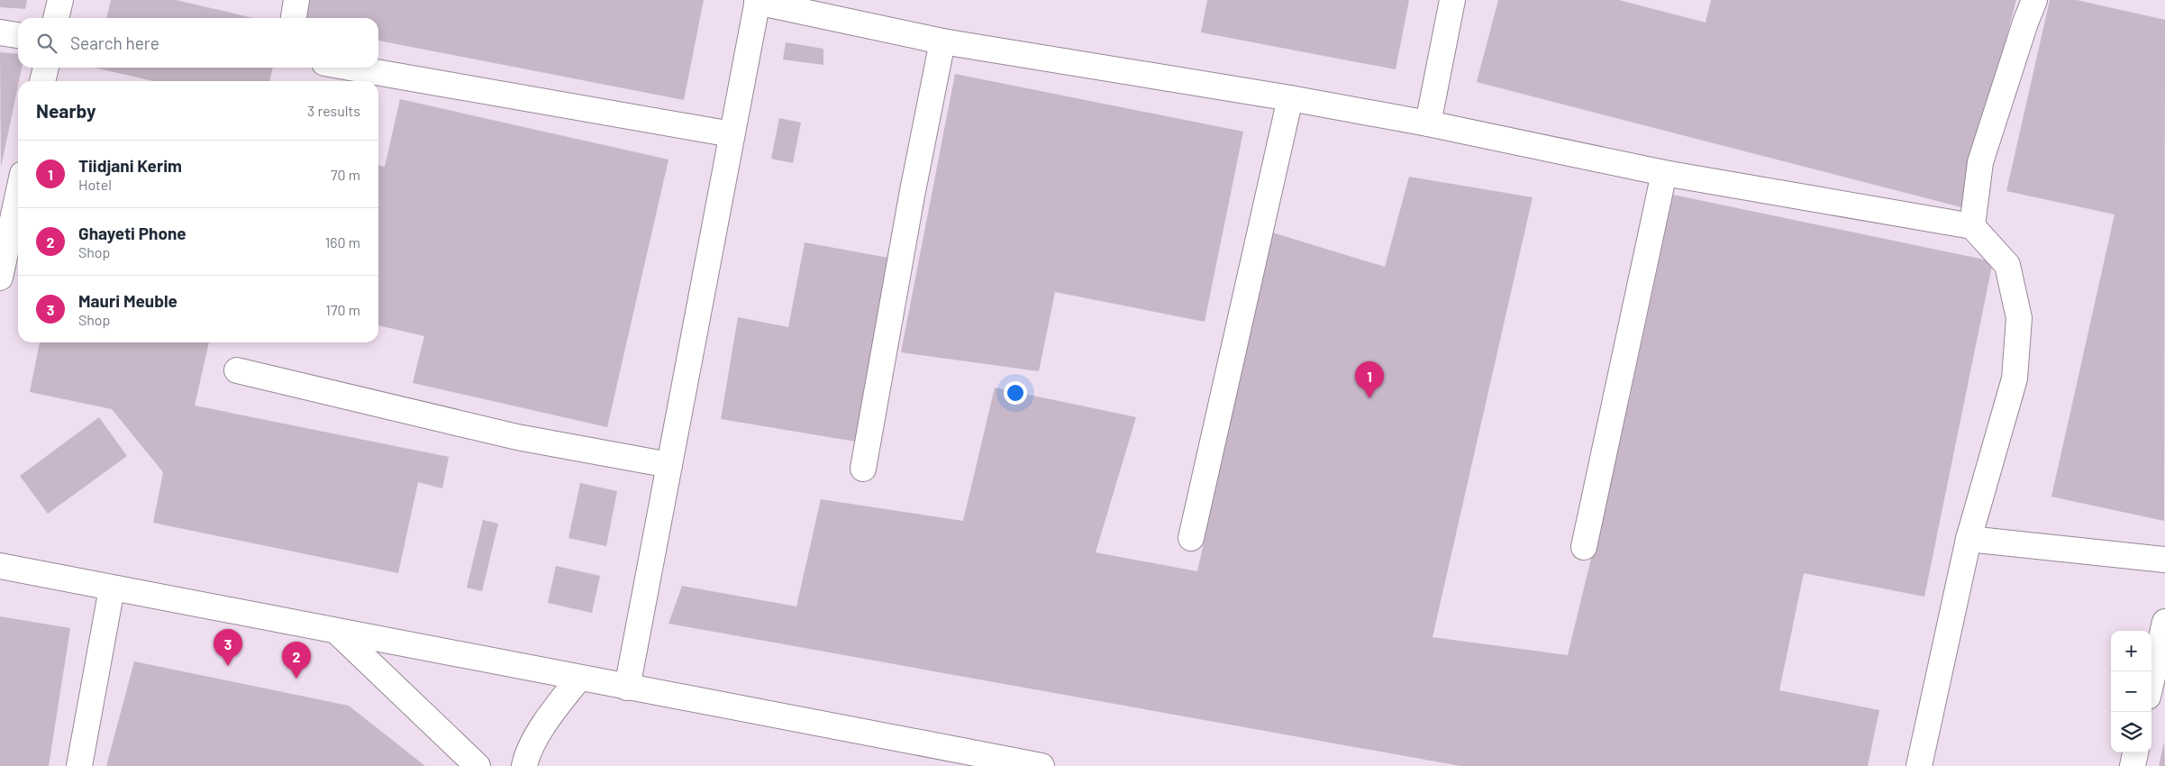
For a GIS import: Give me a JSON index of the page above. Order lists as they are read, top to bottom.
{
  "page": {
    "search": "Search here",
    "heading": ["Nearby", "3 results"],
    "list": [
      {
        "mark": "1",
        "name": "Tiidjani Kerim",
        "note": "Hotel",
        "value": "70 m"
      },
      {
        "mark": "2",
        "name": "Ghayeti Phone",
        "note": "Shop",
        "value": "160 m"
      },
      {
        "mark": "3",
        "name": "Mauri Meuble",
        "note": "Shop",
        "value": "170 m"
      }
    ],
    "pins": ["1", "3", "2"],
    "map_buttons": ["+", "−"]
  }
}
